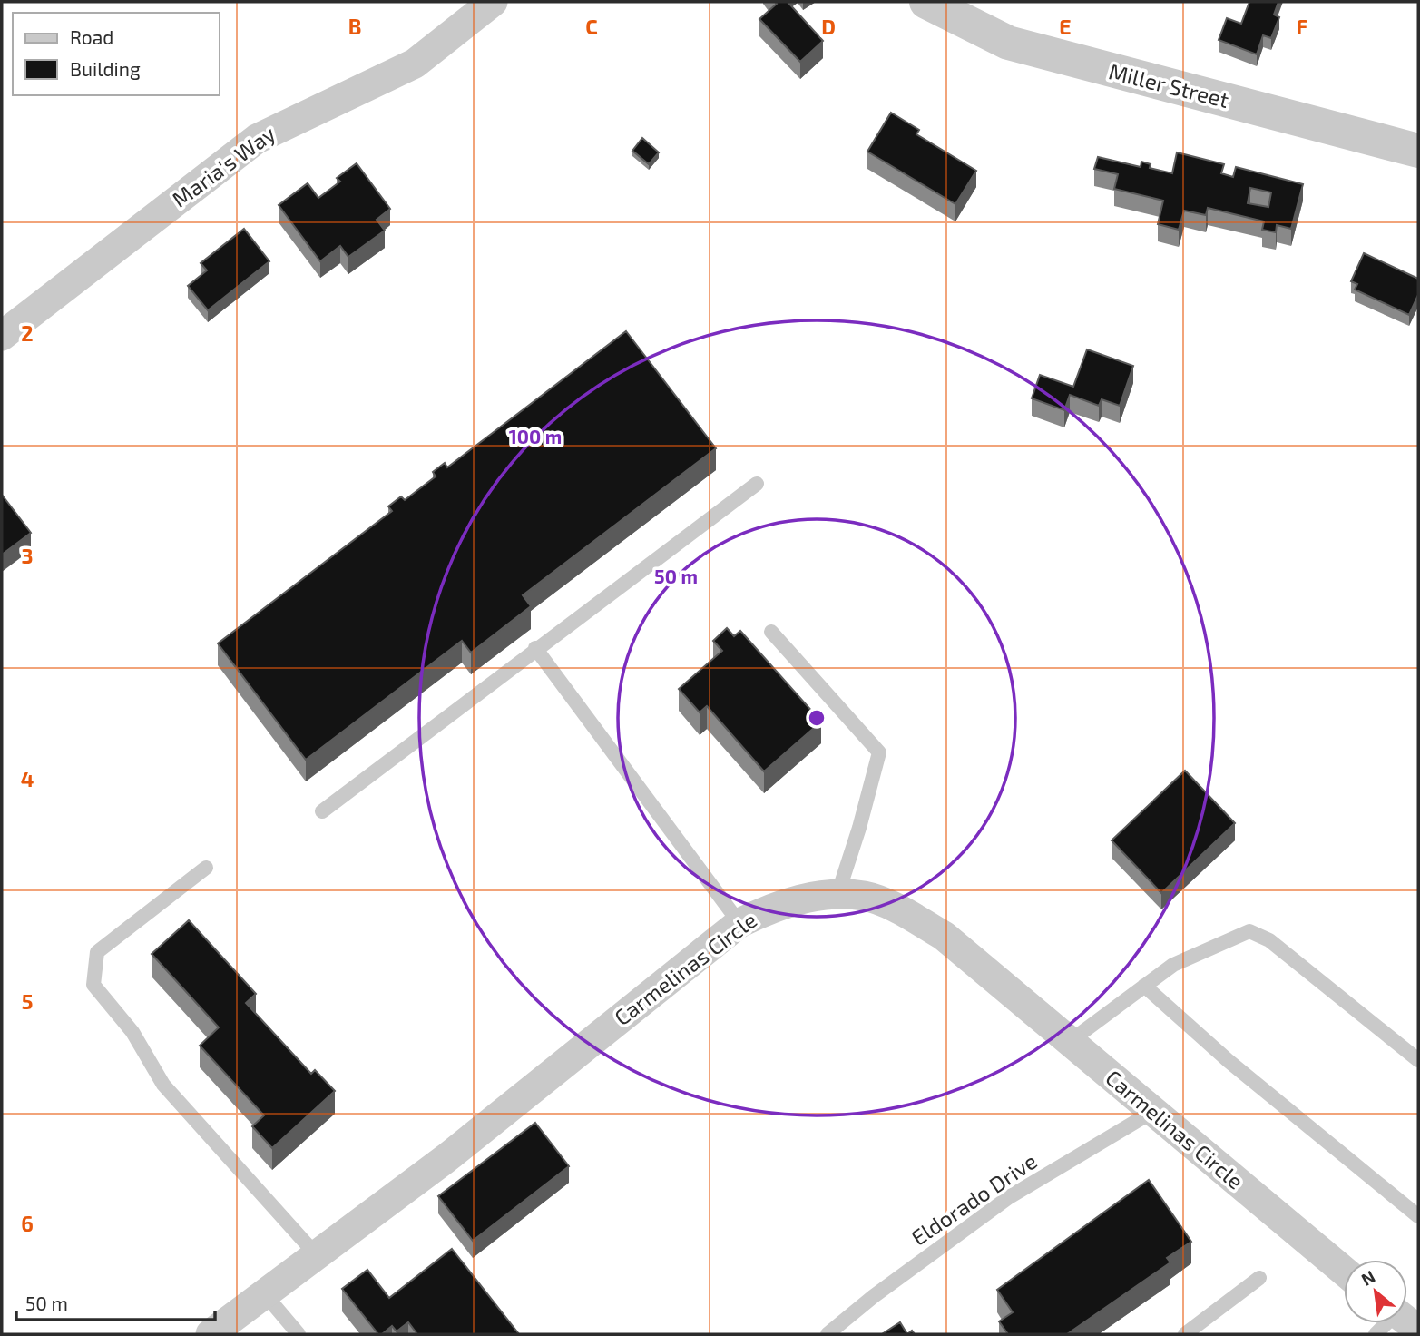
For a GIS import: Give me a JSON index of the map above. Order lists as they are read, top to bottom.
{
  "streets": {
    "street": ["Miller Street", "Maria's Way", "Carmelinas Circle"],
    "lane": ["Eldorado Drive"]
  },
  "crossings": [
    ["Carmelinas Circle", "Eldorado Drive"]
  ],
  "legend": ["Road", "Building"],
  "scale_bar": "50 m",
  "north": "top left",
  "grid": {
    "columns": [
      "B",
      "C",
      "D",
      "E",
      "F"
    ],
    "rows": [
      "2",
      "3",
      "4",
      "5",
      "6"
    ]
  },
  "rings": ["100 m", "50 m"]
}
